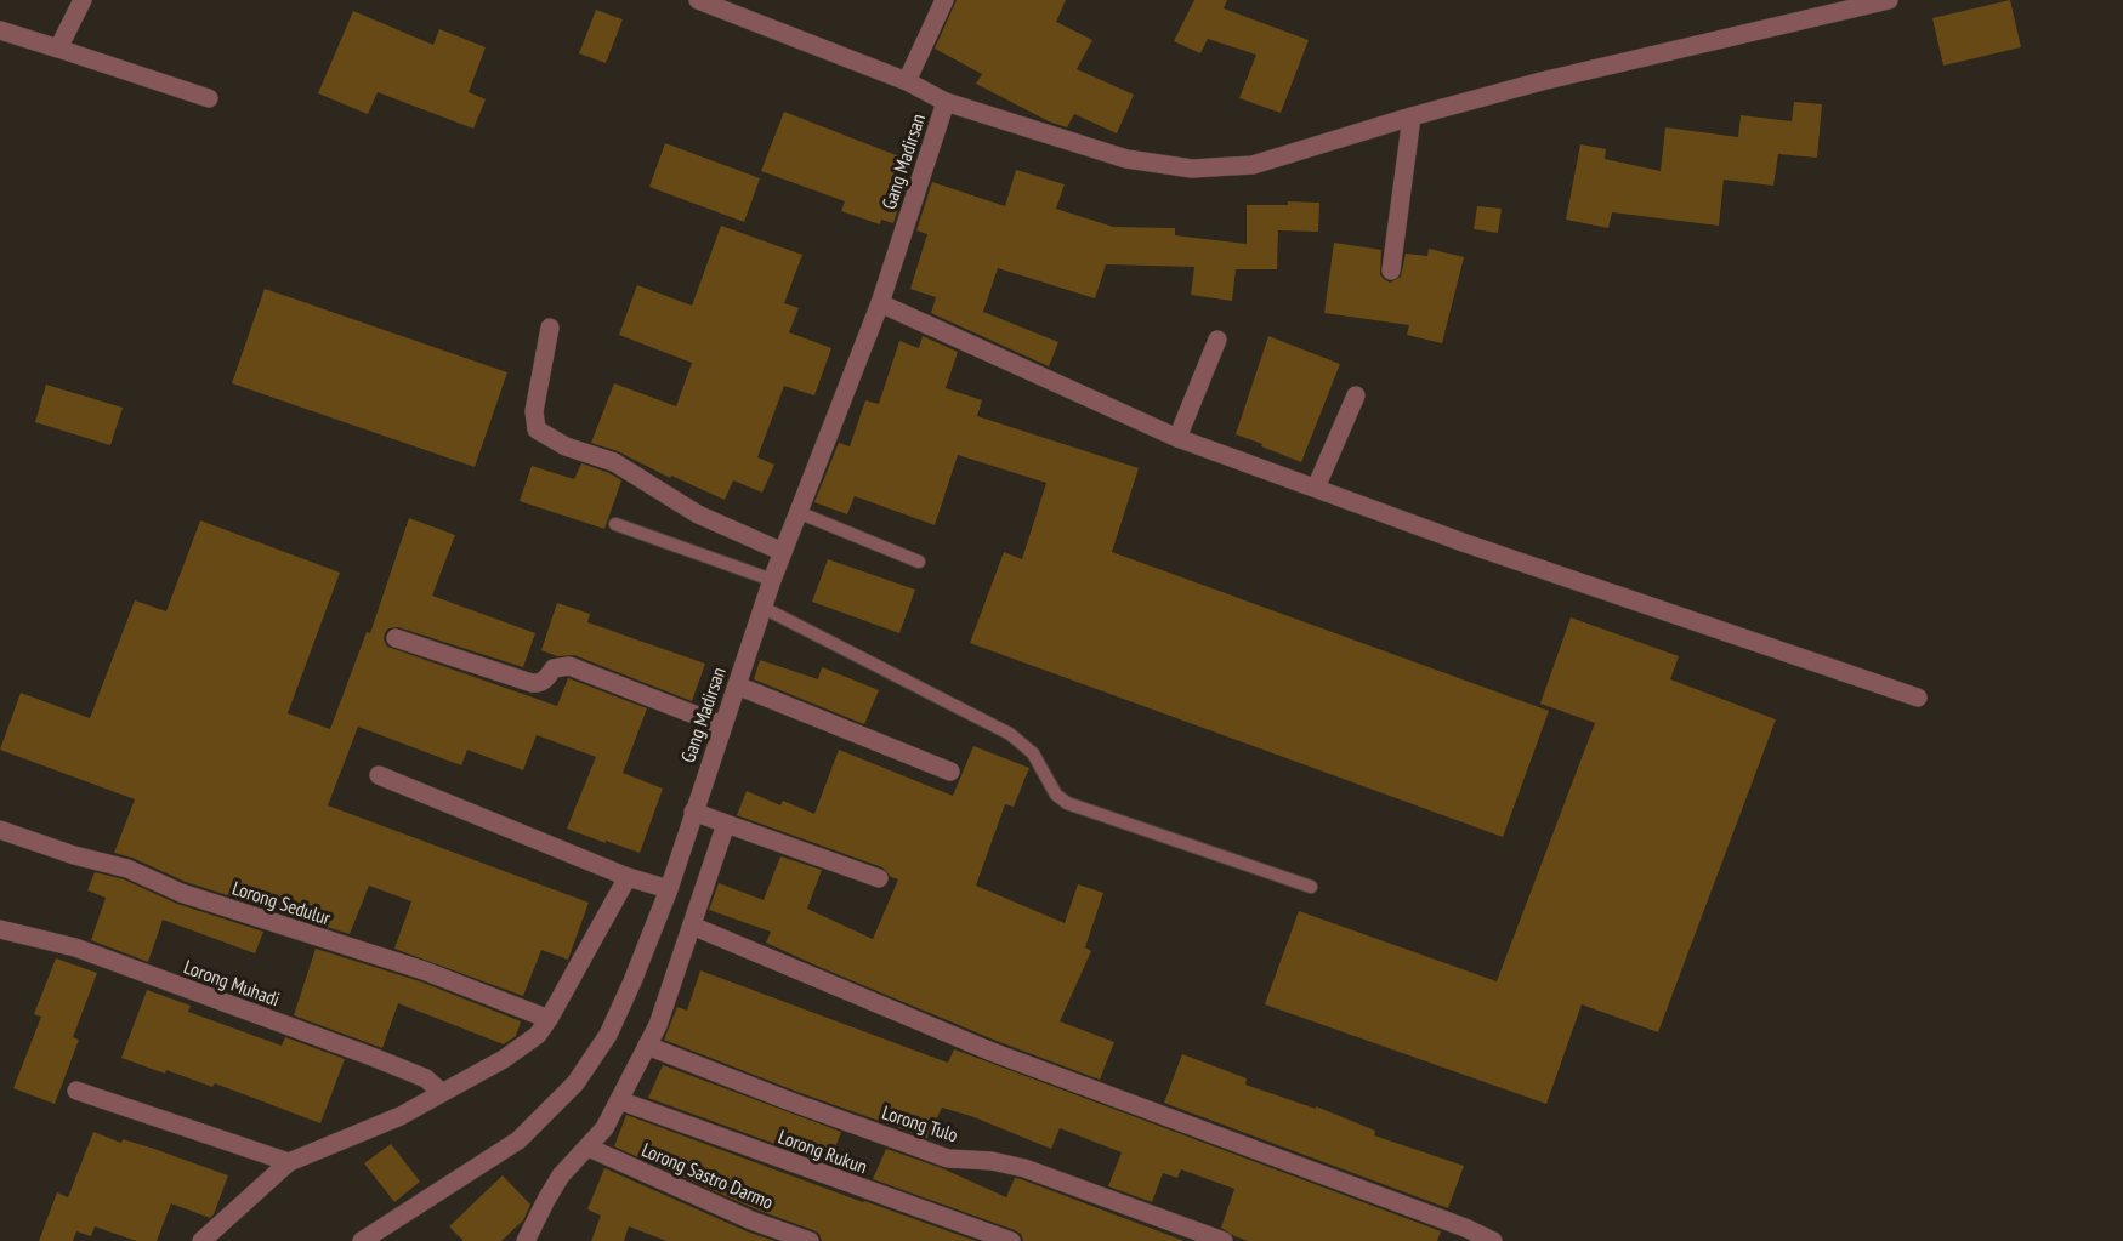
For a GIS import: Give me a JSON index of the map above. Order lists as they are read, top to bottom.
{
  "streets": {
    "street": [
      "Gang Madirsan",
      "Lorong Sedulur",
      "Lorong Muhadi",
      "Lorong Tulo",
      "Lorong Rukun",
      "Lorong Sastro Darmo"
    ]
  }
}
